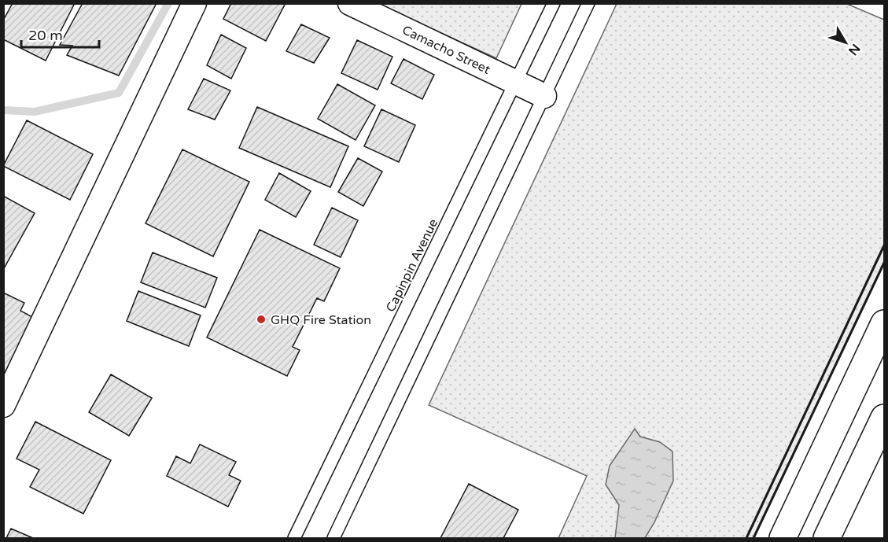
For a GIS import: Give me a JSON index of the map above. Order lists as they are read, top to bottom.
{
  "streets": {
    "street": ["Camacho Street"],
    "lane": ["Capinpin Avenue"]
  },
  "crossings": [
    ["Camacho Street", "Capinpin Avenue"]
  ],
  "places": ["GHQ Fire Station"],
  "scale_bar": "20 m",
  "north": "bottom right"
}
